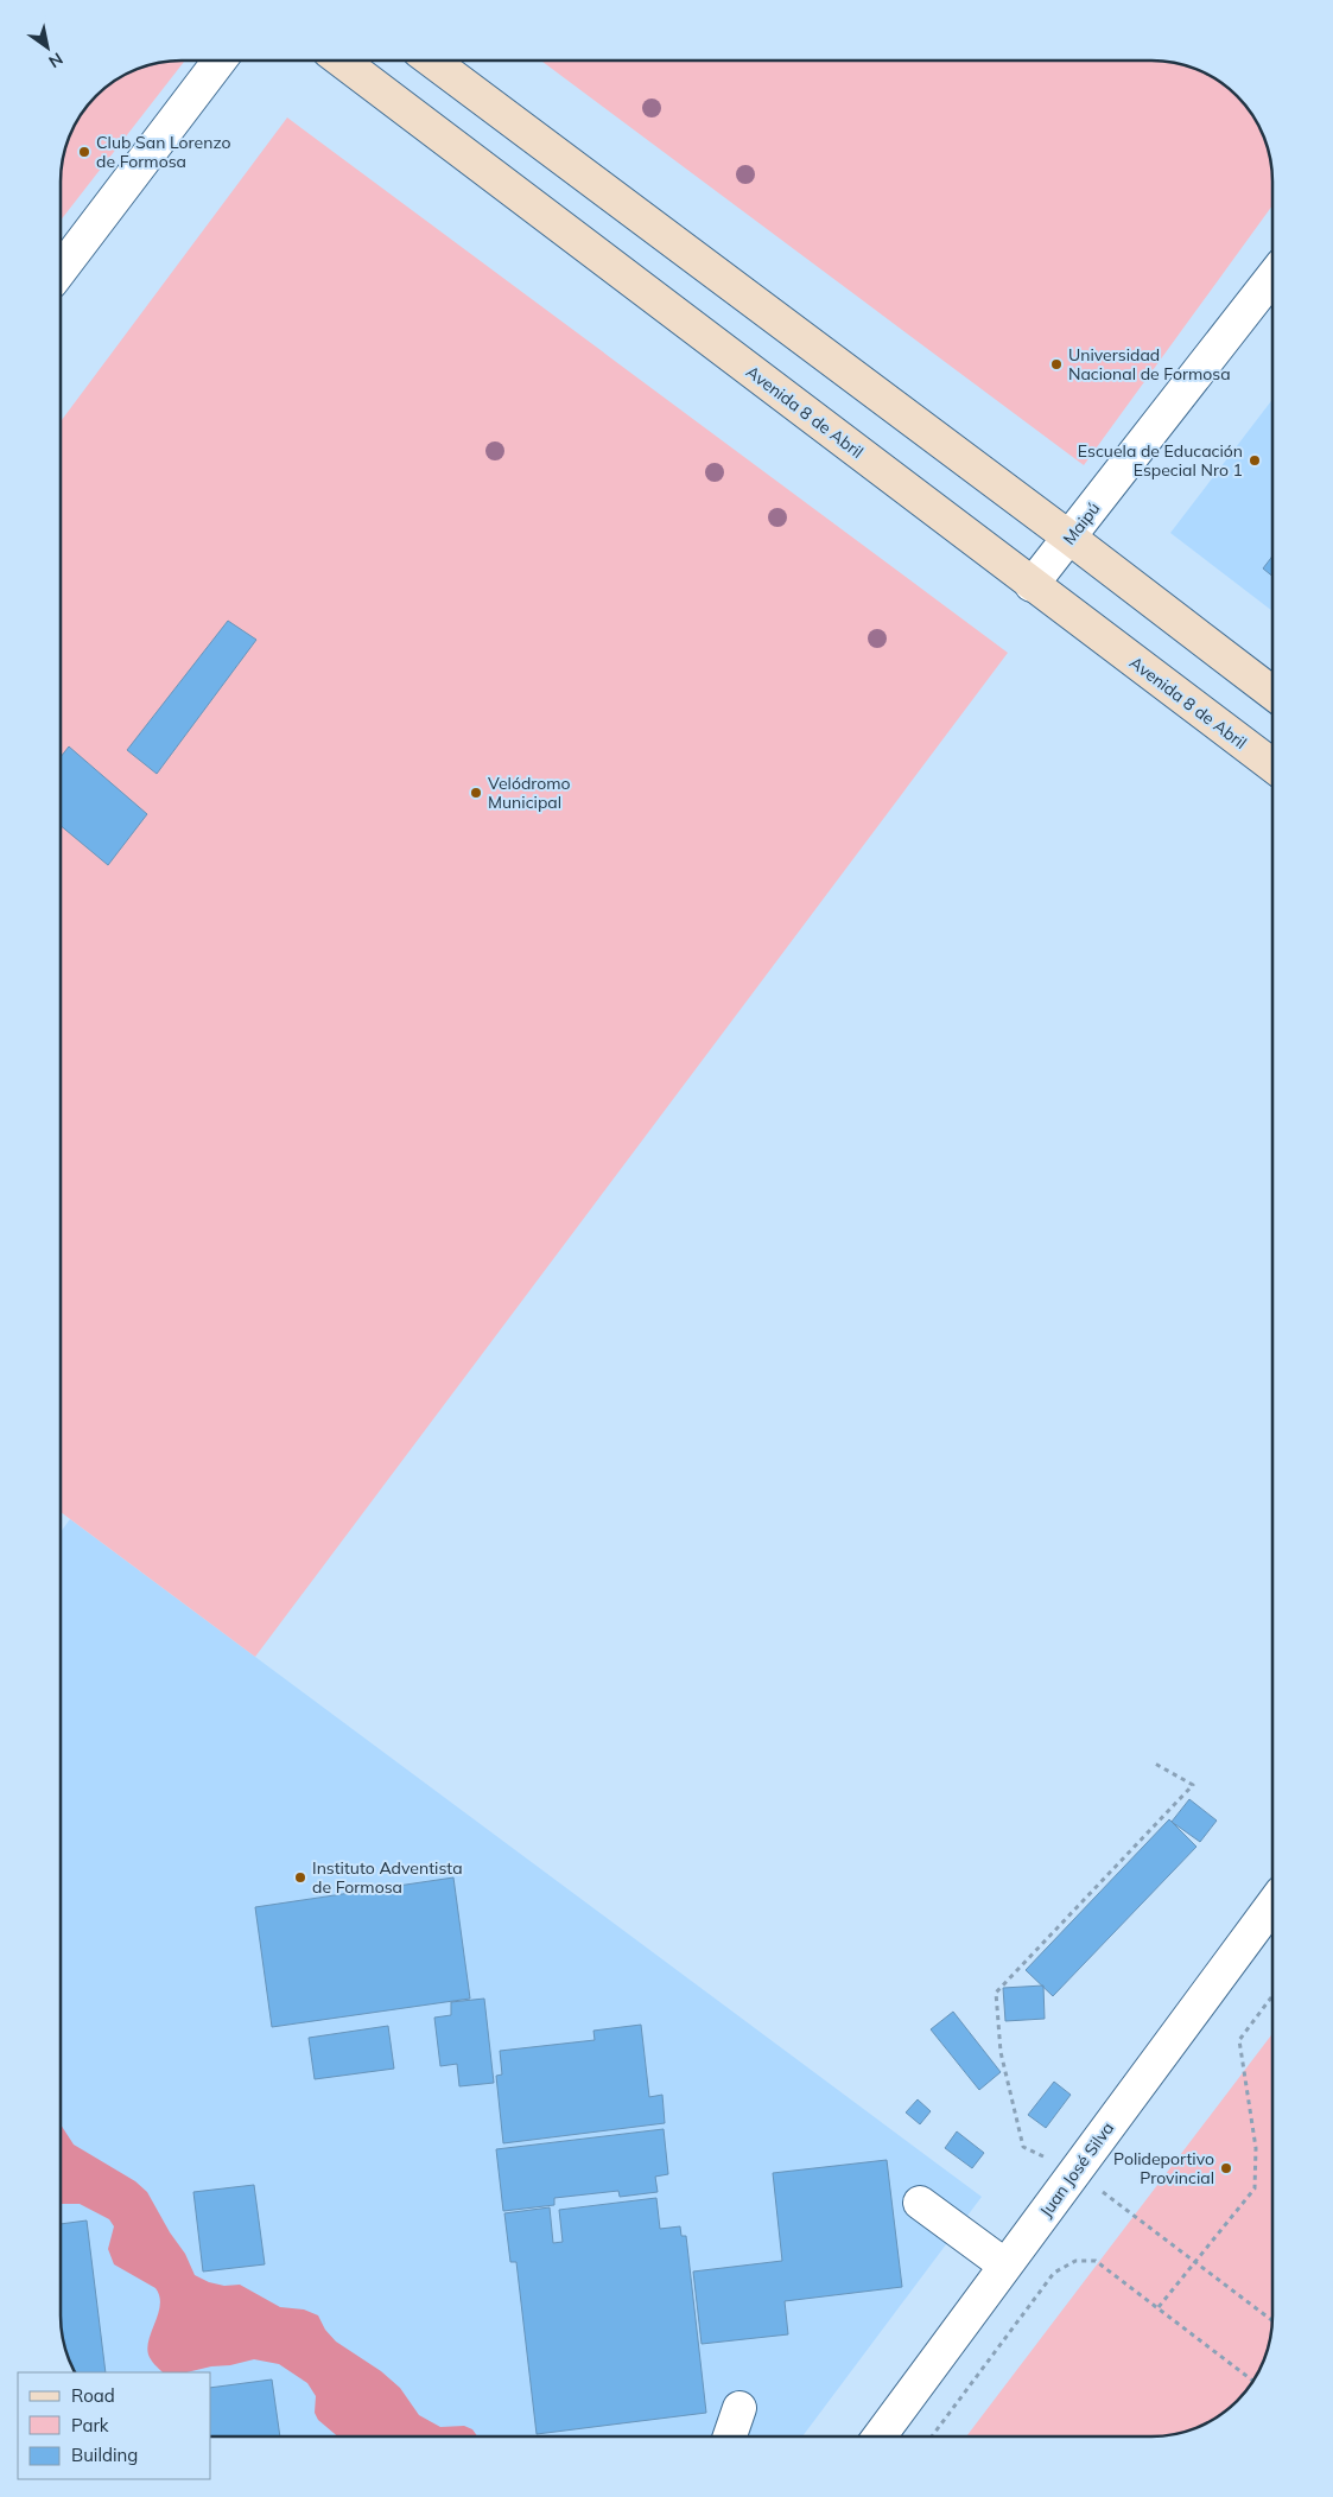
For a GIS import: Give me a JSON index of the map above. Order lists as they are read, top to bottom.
{
  "streets": {
    "main road": ["Avenida 8 de Abril"],
    "street": ["Maipú", "Juan José Silva"]
  },
  "crossings": [
    ["Avenida 8 de Abril", "Maipú"]
  ],
  "places": [
    "Club San Lorenzo de Formosa",
    "Universidad Nacional de Formosa",
    "Escuela de Educación Especial Nro 1",
    "Velódromo Municipal",
    "Instituto Adventista de Formosa",
    "Polideportivo Provincial"
  ],
  "legend": ["Road", "Park", "Building"],
  "north": "bottom right"
}
